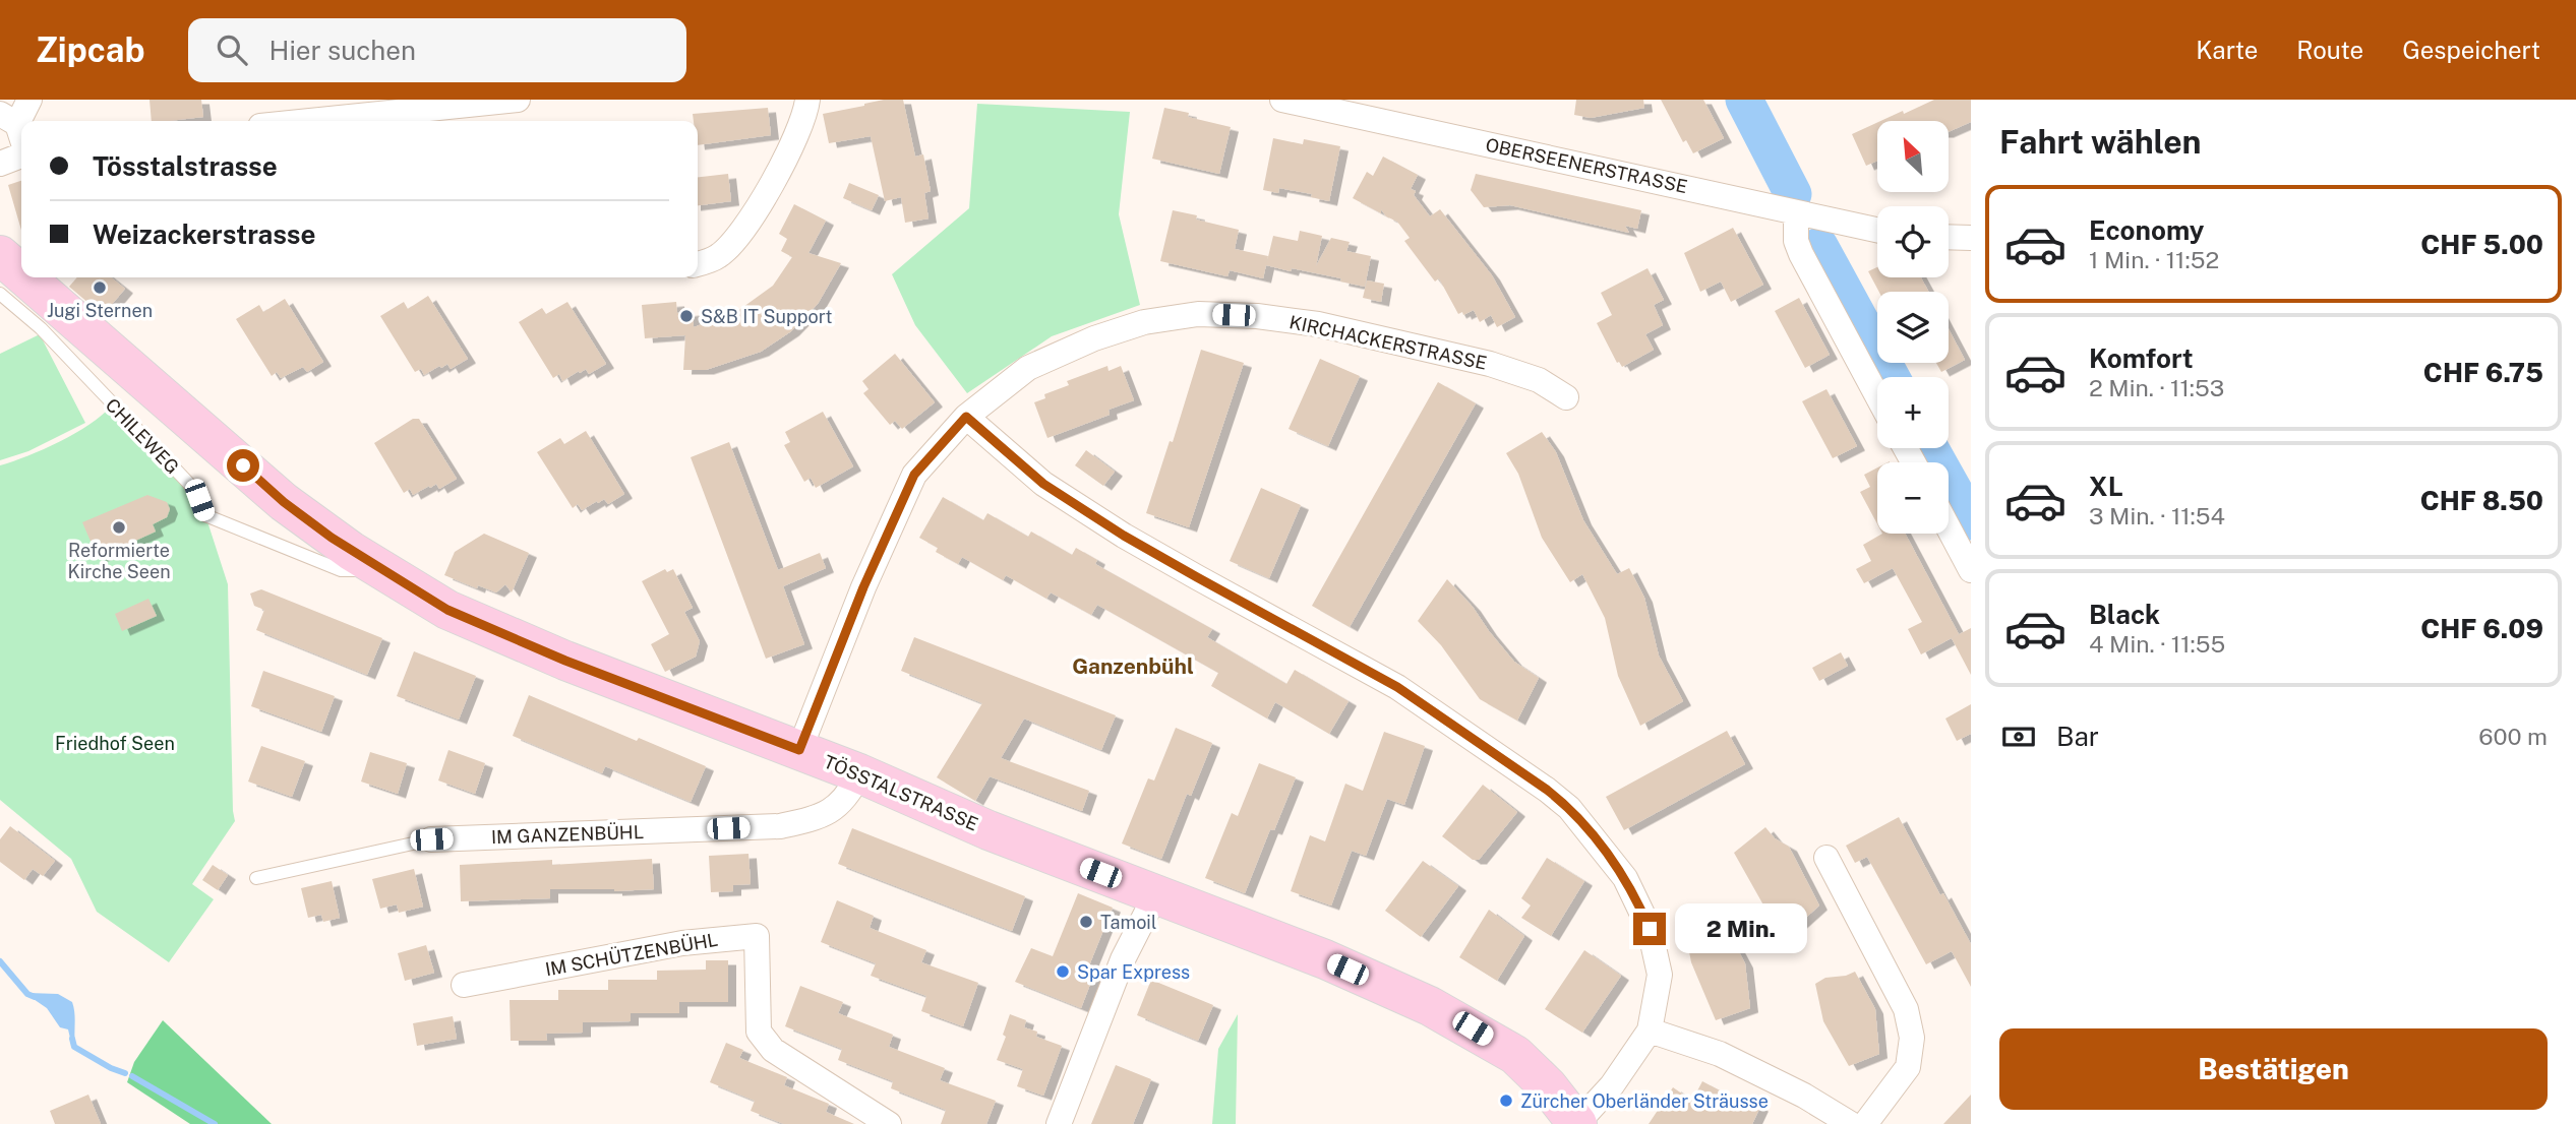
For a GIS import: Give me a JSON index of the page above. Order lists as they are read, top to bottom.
{
  "streets": {
    "main road": ["TÖSSTALSTRASSE"],
    "street": [
      "OBERSEENERSTRASSE",
      "KIRCHACKERSTRASSE",
      "IM GANZENBÜHL",
      "IM SCHÜTZENBÜHL"
    ],
    "lane": ["CHILEWEG"]
  },
  "crossings": [
    ["KIRCHACKERSTRASSE", "TÖSSTALSTRASSE"],
    ["CHILEWEG", "TÖSSTALSTRASSE"],
    ["TÖSSTALSTRASSE", "IM GANZENBÜHL"]
  ],
  "districts": ["Ganzenbühl"],
  "parks": ["Friedhof Seen"],
  "places": [
    "Jugi Sternen",
    "S&B IT Support",
    "Reformierte Kirche Seen",
    "Tamoil",
    "Spar Express",
    "Zürcher Oberländer Sträusse"
  ],
  "north": "top left",
  "page": {
    "header": "Zipcab",
    "search": "Hier suchen",
    "nav": ["Karte", "Route", "Gespeichert"],
    "heading": "Fahrt wählen",
    "map_buttons": ["+", "−"],
    "banner": ["Tösstalstrasse", "Weizackerstrasse"],
    "list": [
      {
        "name": "Economy",
        "note": "1 Min. · 11:52",
        "value": "CHF 5.00"
      },
      {
        "name": "Komfort",
        "note": "2 Min. · 11:53",
        "value": "CHF 6.75"
      },
      {
        "name": "XL",
        "note": "3 Min. · 11:54",
        "value": "CHF 8.50"
      },
      {
        "name": "Black",
        "note": "4 Min. · 11:55",
        "value": "CHF 6.09"
      }
    ],
    "pay": ["Bar", "600 m"],
    "bubble": "2 Min.",
    "buttons": "Bestätigen"
  }
}
